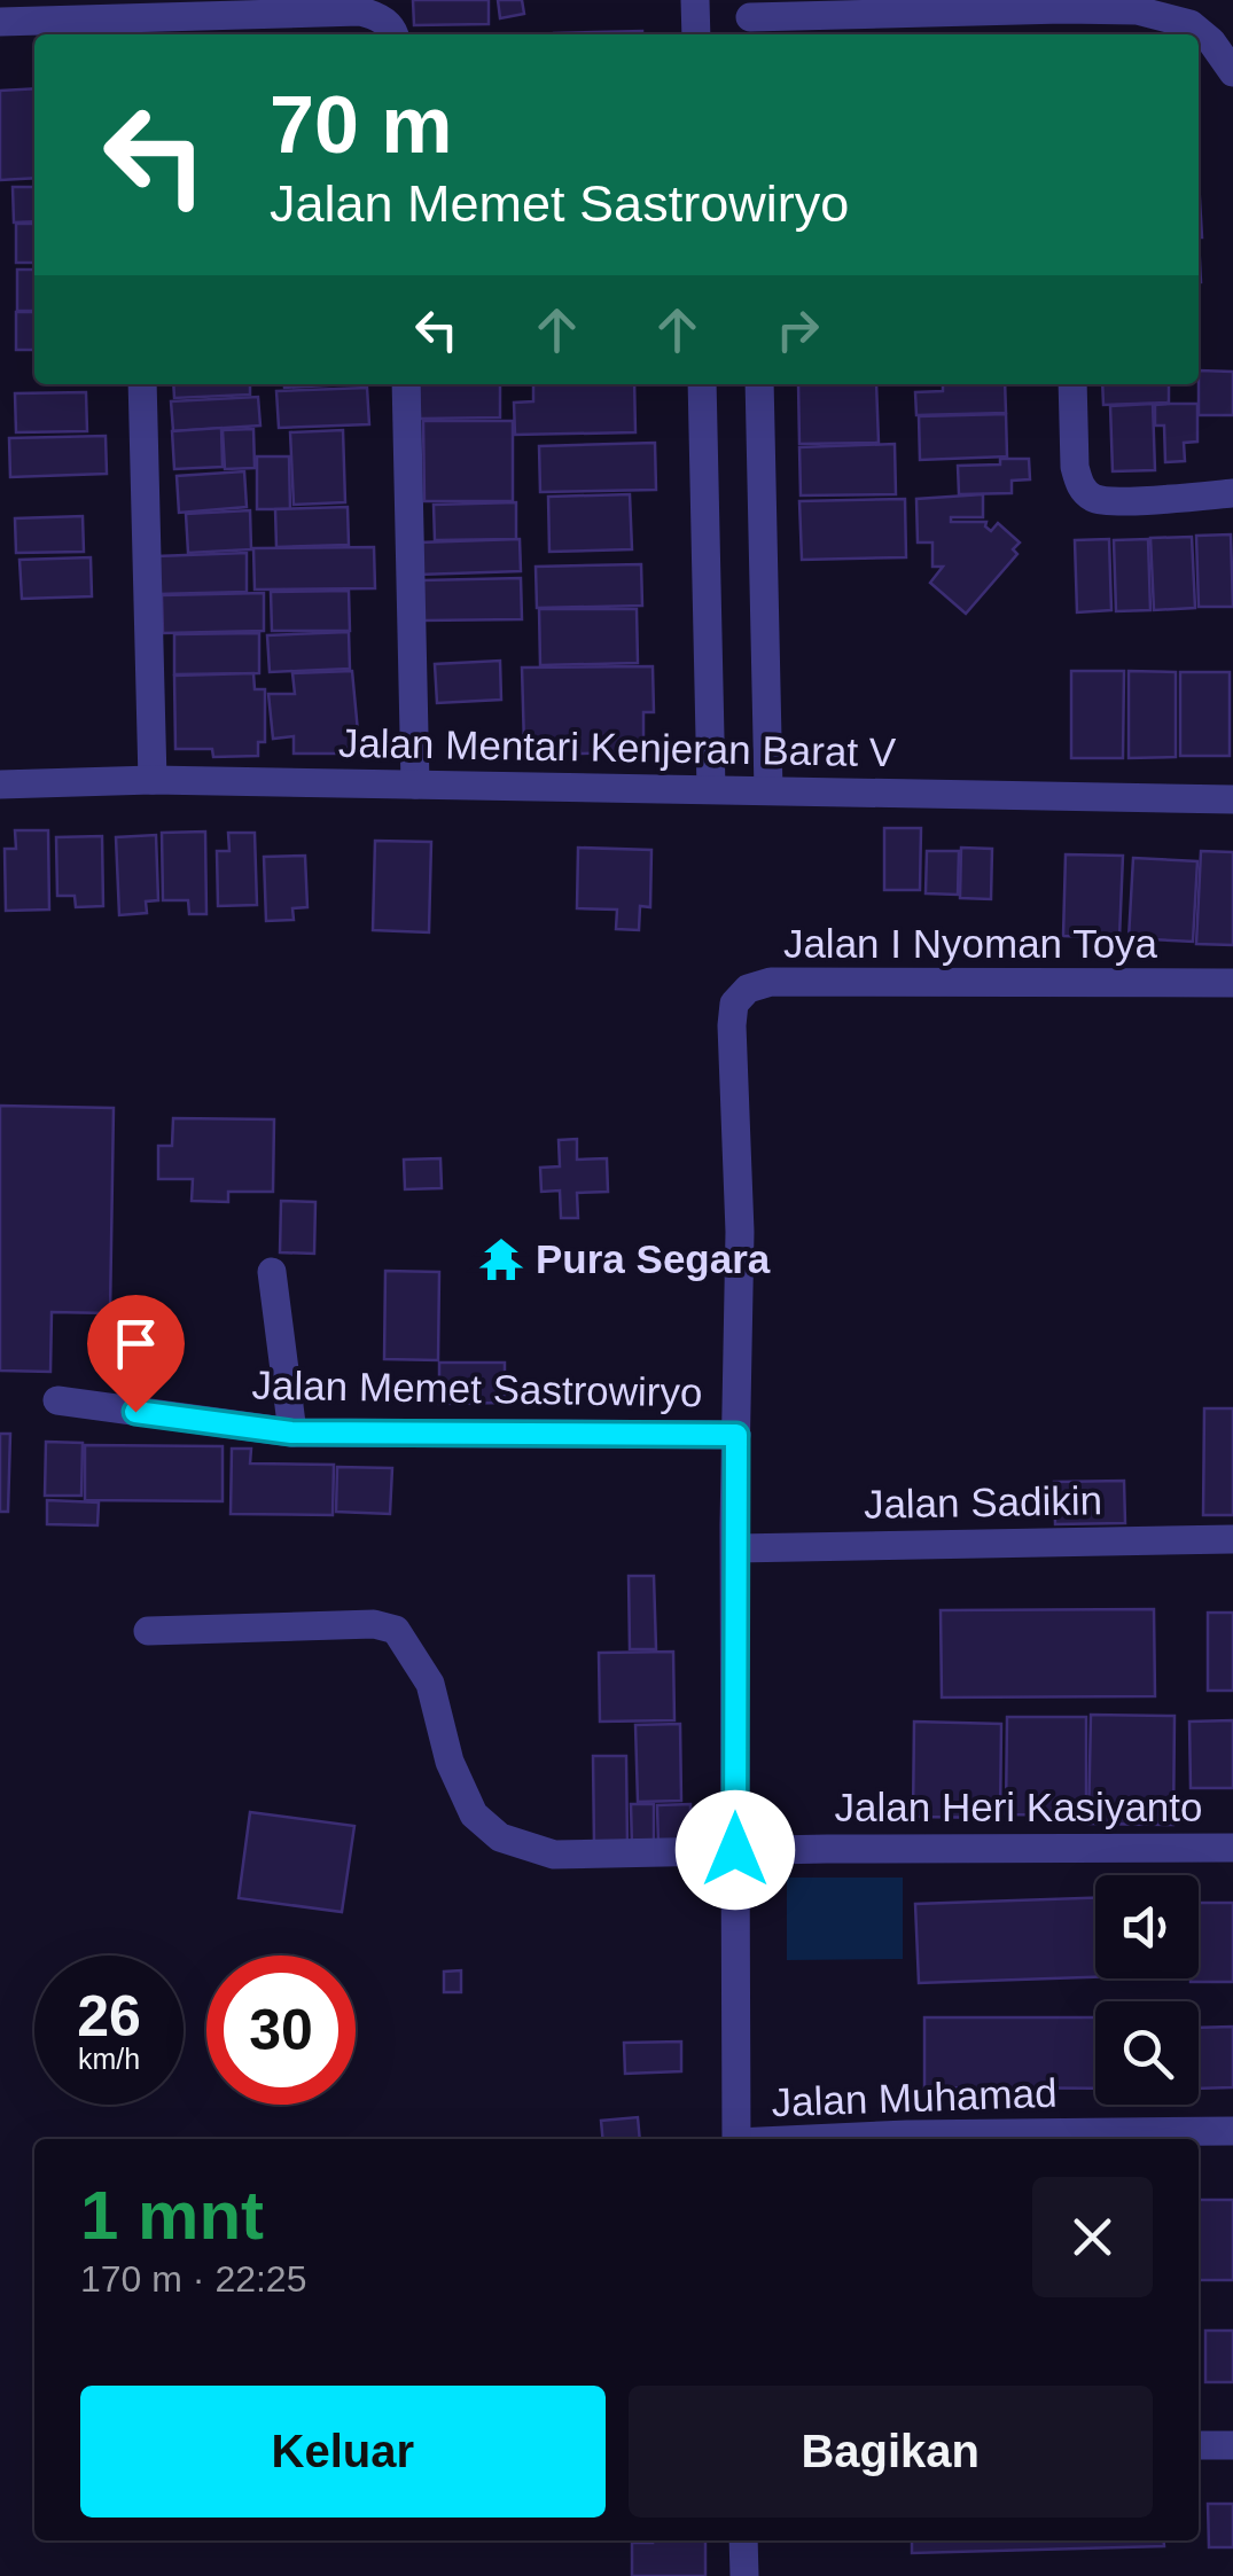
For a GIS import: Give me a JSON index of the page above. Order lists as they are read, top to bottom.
{
  "streets": {
    "street": [
      "Jalan Mentari Kenjeran Barat V",
      "Jalan I Nyoman Toya",
      "Jalan Memet Sastrowiryo",
      "Jalan Sadikin",
      "Jalan Heri Kasiyanto",
      "Jalan Muhamad"
    ]
  },
  "crossings": [
    ["Jalan I Nyoman Toya", "Jalan Memet Sastrowiryo"],
    ["Jalan Memet Sastrowiryo", "Jalan Sadikin"],
    ["Jalan Memet Sastrowiryo", "Jalan Heri Kasiyanto"]
  ],
  "places": {
    "temple": ["Pura Segara"]
  },
  "page": {
    "turn": ["70 m", "Jalan Memet Sastrowiryo"],
    "speed": "26 km/h",
    "limit": "30",
    "heading": ["1 mnt", "170 m · 22:25"],
    "buttons": ["Keluar", "Bagikan"]
  }
}
